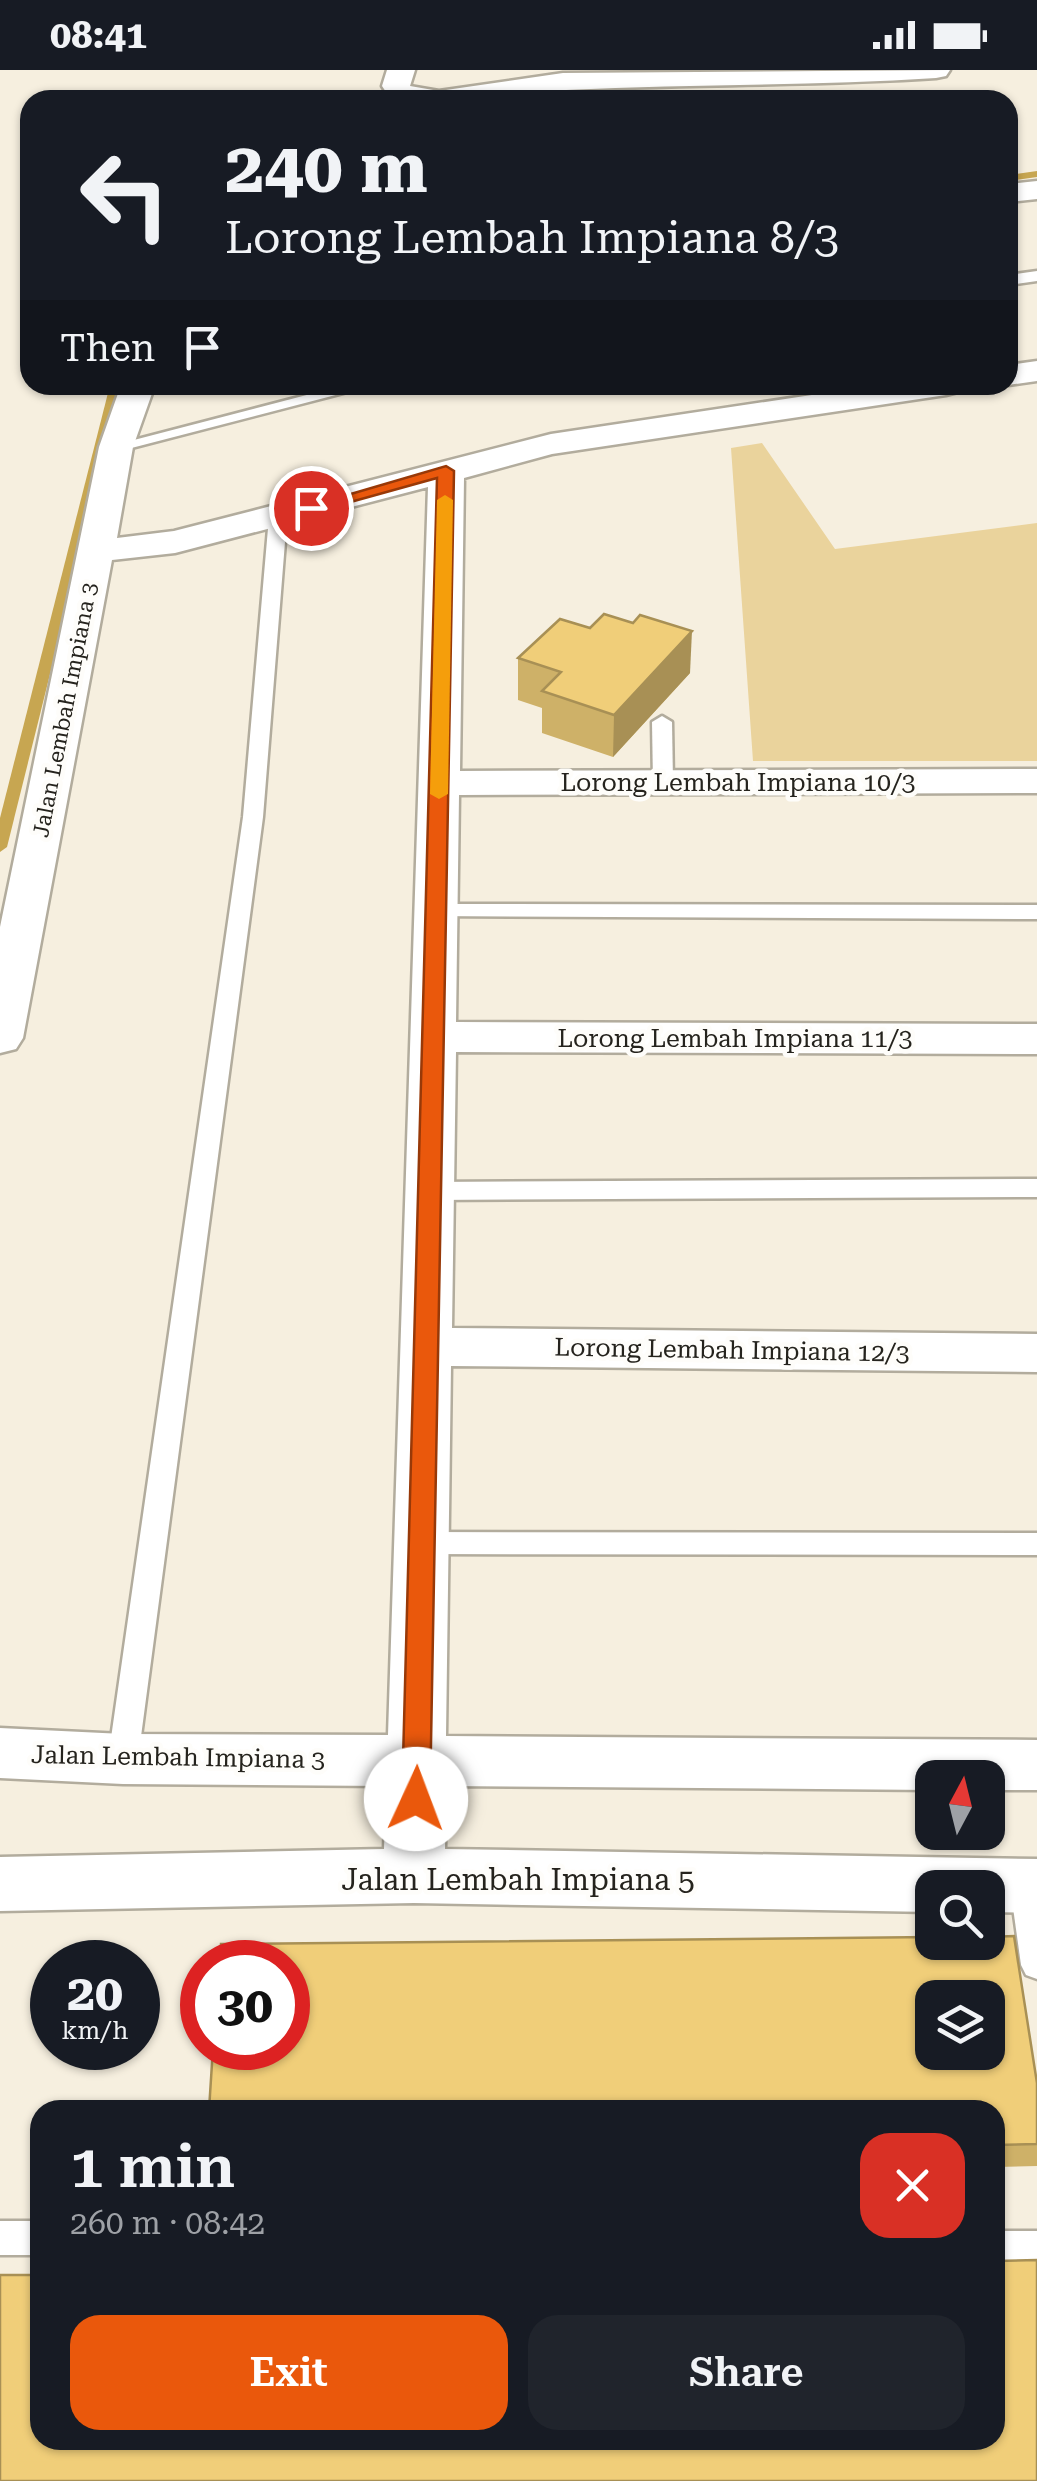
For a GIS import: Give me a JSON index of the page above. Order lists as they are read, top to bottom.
{
  "streets": {
    "street": [
      "Jalan Lembah Impiana 3",
      "Lorong Lembah Impiana 10/3",
      "Lorong Lembah Impiana 11/3",
      "Lorong Lembah Impiana 12/3",
      "Jalan Lembah Impiana 5"
    ]
  },
  "north": "top",
  "page": {
    "status": "08:41",
    "turn": ["240 m", "Lorong Lembah Impiana 8/3"],
    "then": "Then",
    "speed": "20 km/h",
    "limit": "30",
    "heading": ["1 min", "260 m · 08:42"],
    "buttons": ["Exit", "Share"]
  }
}
